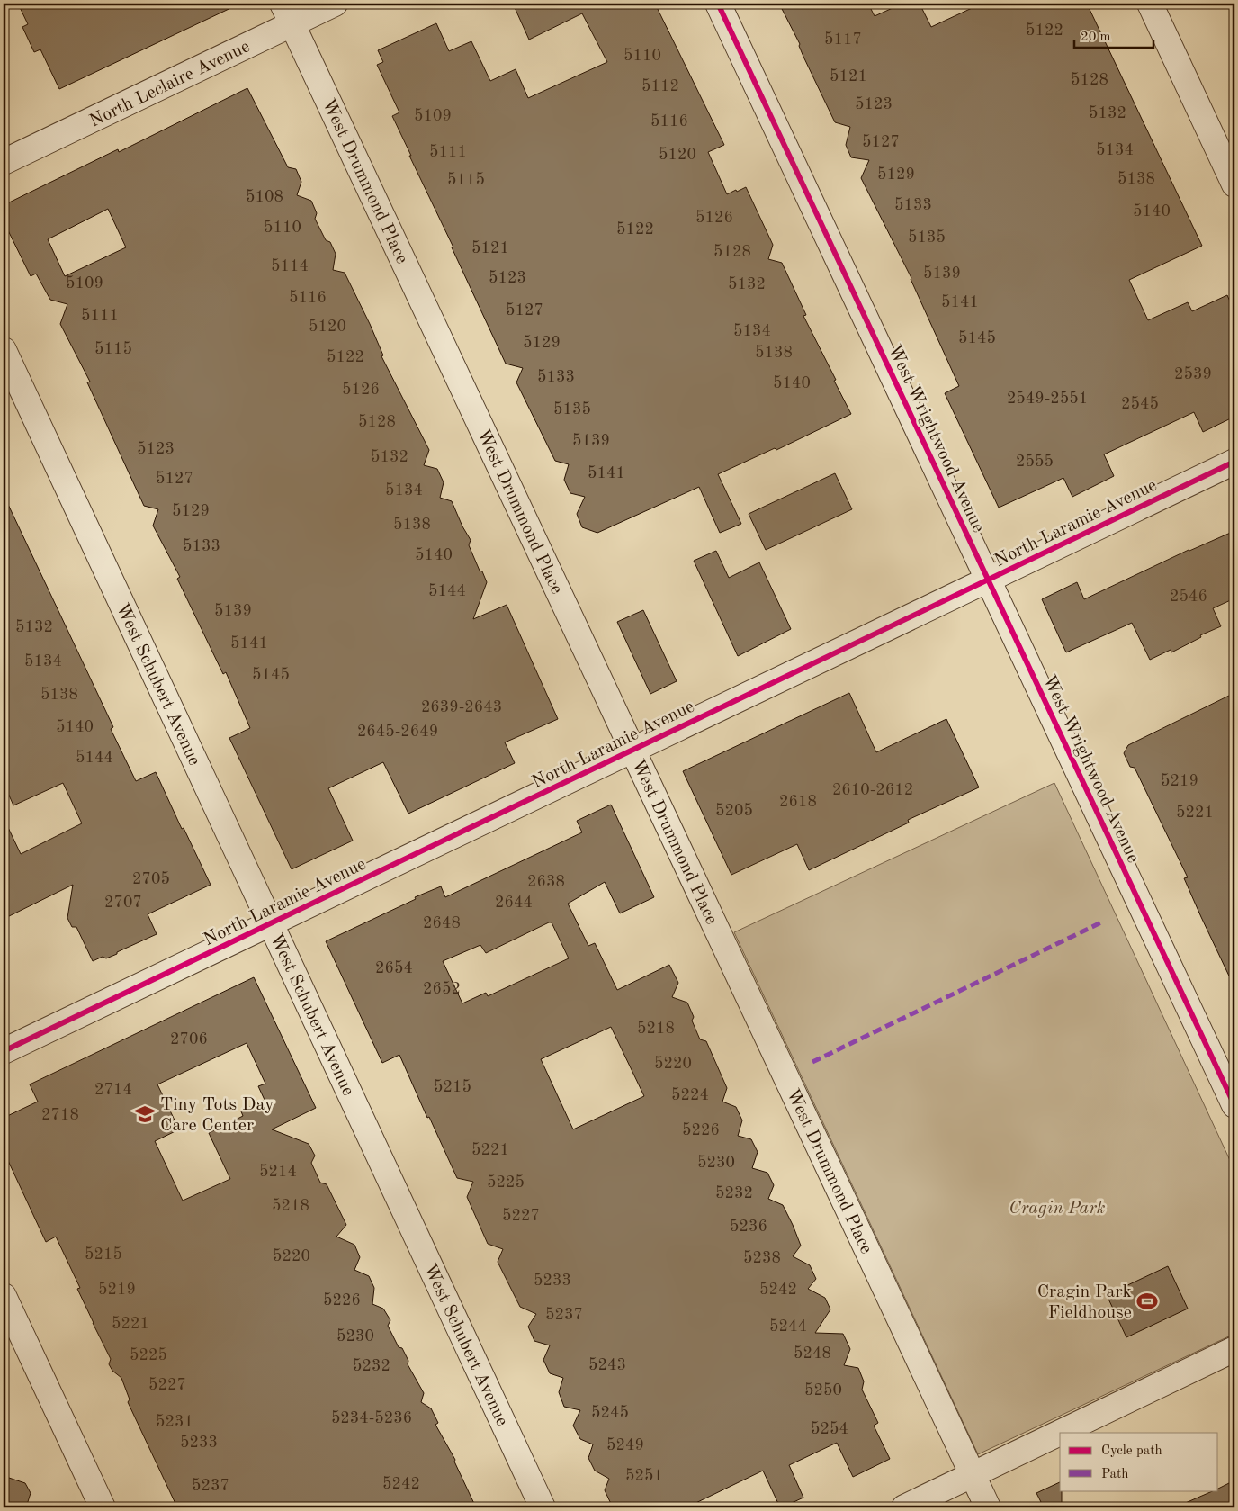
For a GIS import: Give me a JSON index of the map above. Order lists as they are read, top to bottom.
{
  "streets": {
    "street": [
      "North Leclaire Avenue",
      "West Drummond Place",
      "West Wrightwood Avenue",
      "North Laramie Avenue",
      "West Schubert Avenue"
    ]
  },
  "crossings": [
    ["North Leclaire Avenue", "West Drummond Place"],
    ["West Drummond Place", "North Laramie Avenue"],
    ["West Wrightwood Avenue", "North Laramie Avenue"],
    ["North Laramie Avenue", "West Schubert Avenue"]
  ],
  "parks": ["Cragin Park"],
  "places": {
    "school or university": ["Tiny Tots Day Care Center"],
    "sports": ["Cragin Park Fieldhouse"]
  },
  "house_numbers": [
    "5122",
    "5117",
    "5110",
    "5121",
    "5128",
    "5112",
    "5123",
    "5132",
    "5109",
    "5116",
    "5127",
    "5134",
    "5111",
    "5120",
    "5129",
    "5138",
    "5115",
    "5108",
    "5133",
    "5140",
    "5126",
    "5110",
    "5122",
    "5135",
    "5121",
    "5128",
    "5114",
    "5139",
    "5123",
    "5109",
    "5132",
    "5116",
    "5141",
    "5127",
    "5111",
    "5120",
    "5134",
    "5145",
    "5129",
    "5115",
    "5138",
    "5122",
    "2539",
    "5133",
    "5140",
    "5126",
    "2549-2551",
    "2545",
    "5135",
    "5128",
    "5139",
    "5123",
    "5132",
    "2555",
    "5141",
    "5127",
    "5134",
    "5129",
    "5138",
    "5133",
    "5140",
    "5144",
    "2546",
    "5139",
    "5132",
    "5141",
    "5134",
    "5145",
    "5138",
    "2639-2643",
    "5140",
    "2645-2649",
    "5144",
    "5219",
    "2610-2612",
    "2618",
    "5205",
    "5221",
    "2705",
    "2638",
    "2707",
    "2644",
    "2648",
    "2654",
    "2652",
    "5218",
    "2706",
    "5220",
    "5215",
    "2714",
    "5224",
    "2718",
    "5226",
    "5221",
    "5230",
    "5214",
    "5225",
    "5232",
    "5218",
    "5227",
    "5236",
    "5215",
    "5220",
    "5238",
    "5233",
    "5219",
    "5242",
    "5226",
    "5237",
    "5221",
    "5244",
    "5230",
    "5248",
    "5225",
    "5243",
    "5232",
    "5227",
    "5250",
    "5245",
    "5234-5236",
    "5231",
    "5254",
    "5233",
    "5249",
    "5251",
    "5242",
    "5237"
  ],
  "legend": ["Cycle path", "Path"],
  "scale_bar": "20 m"
}
